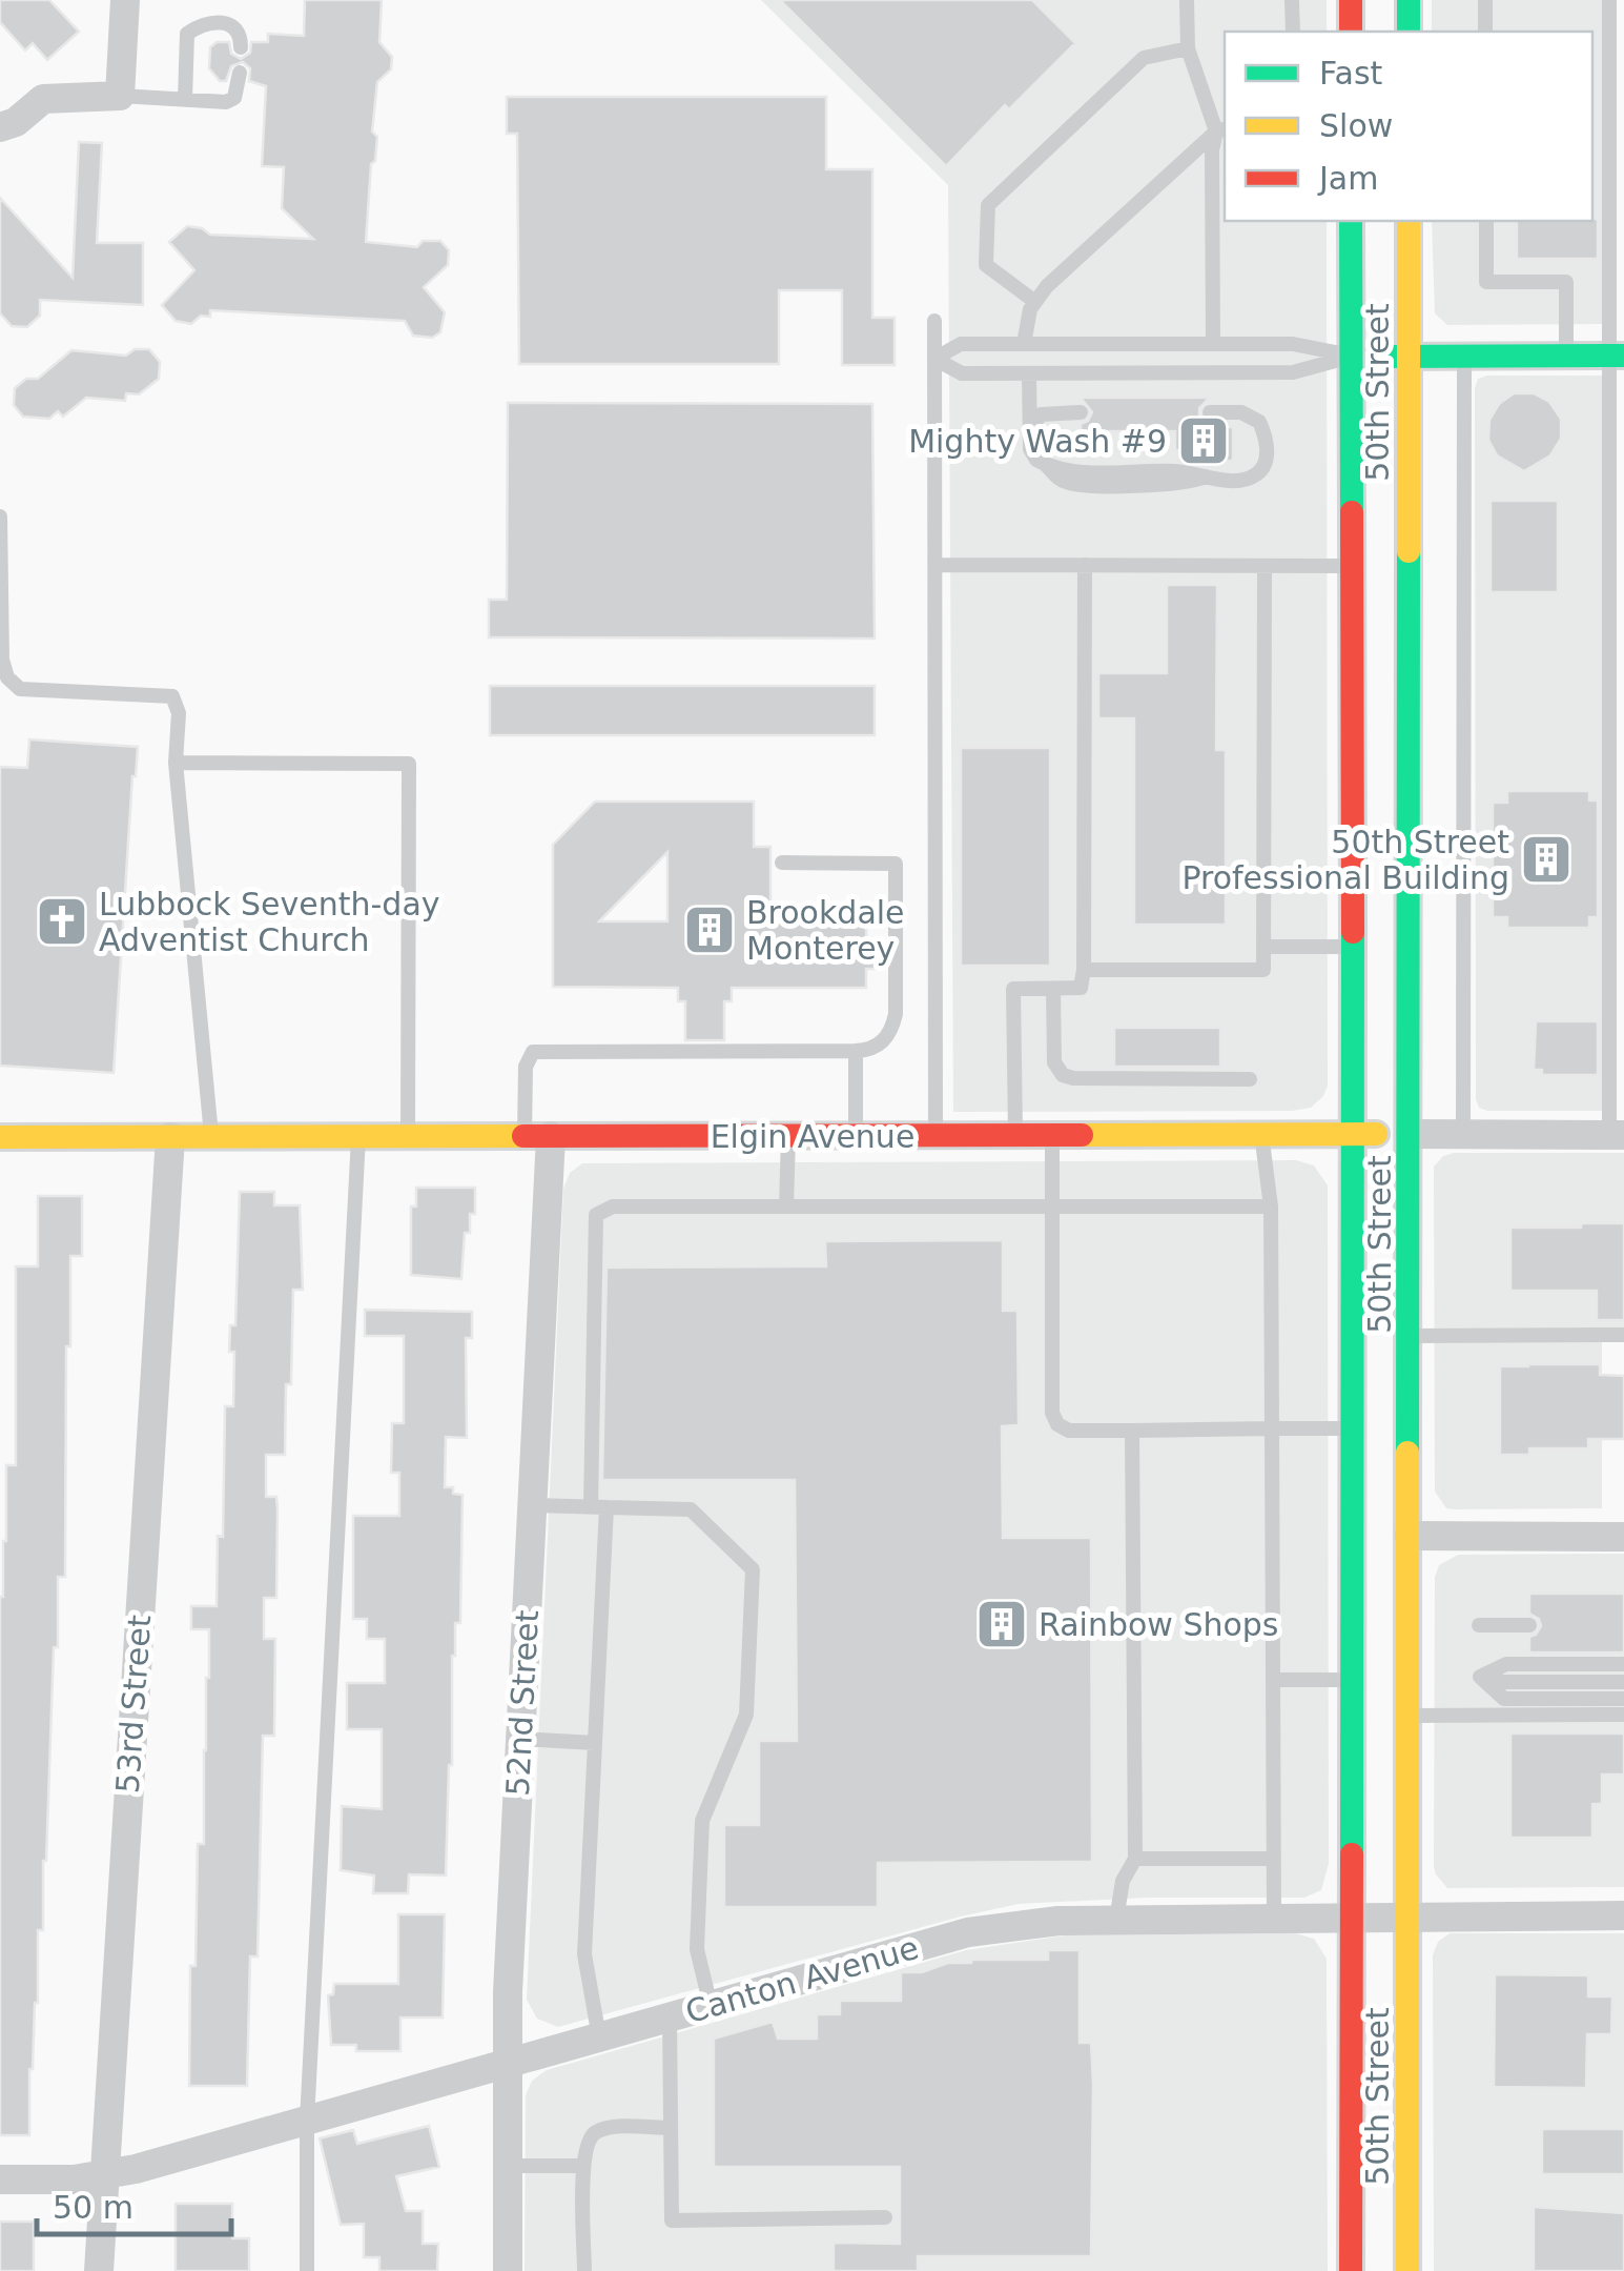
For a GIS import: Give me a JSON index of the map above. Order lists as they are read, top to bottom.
{
  "streets": {
    "main road": ["50th Street", "Elgin Avenue"],
    "street": ["52nd Street", "53rd Street", "Canton Avenue"]
  },
  "crossings": [
    ["50th Street", "Elgin Avenue"],
    ["50th Street", "Canton Avenue"],
    ["Elgin Avenue", "52nd Street"],
    ["Elgin Avenue", "53rd Street"],
    ["52nd Street", "Canton Avenue"],
    ["53rd Street", "Canton Avenue"]
  ],
  "places": {
    "building": [
      "Mighty Wash #9",
      "50th Street Professional Building",
      "Brookdale Monterey",
      "Rainbow Shops"
    ],
    "church": ["Lubbock Seventh-day Adventist Church"]
  },
  "legend": ["Fast", "Slow", "Jam"],
  "scale_bar": "50 m"
}
